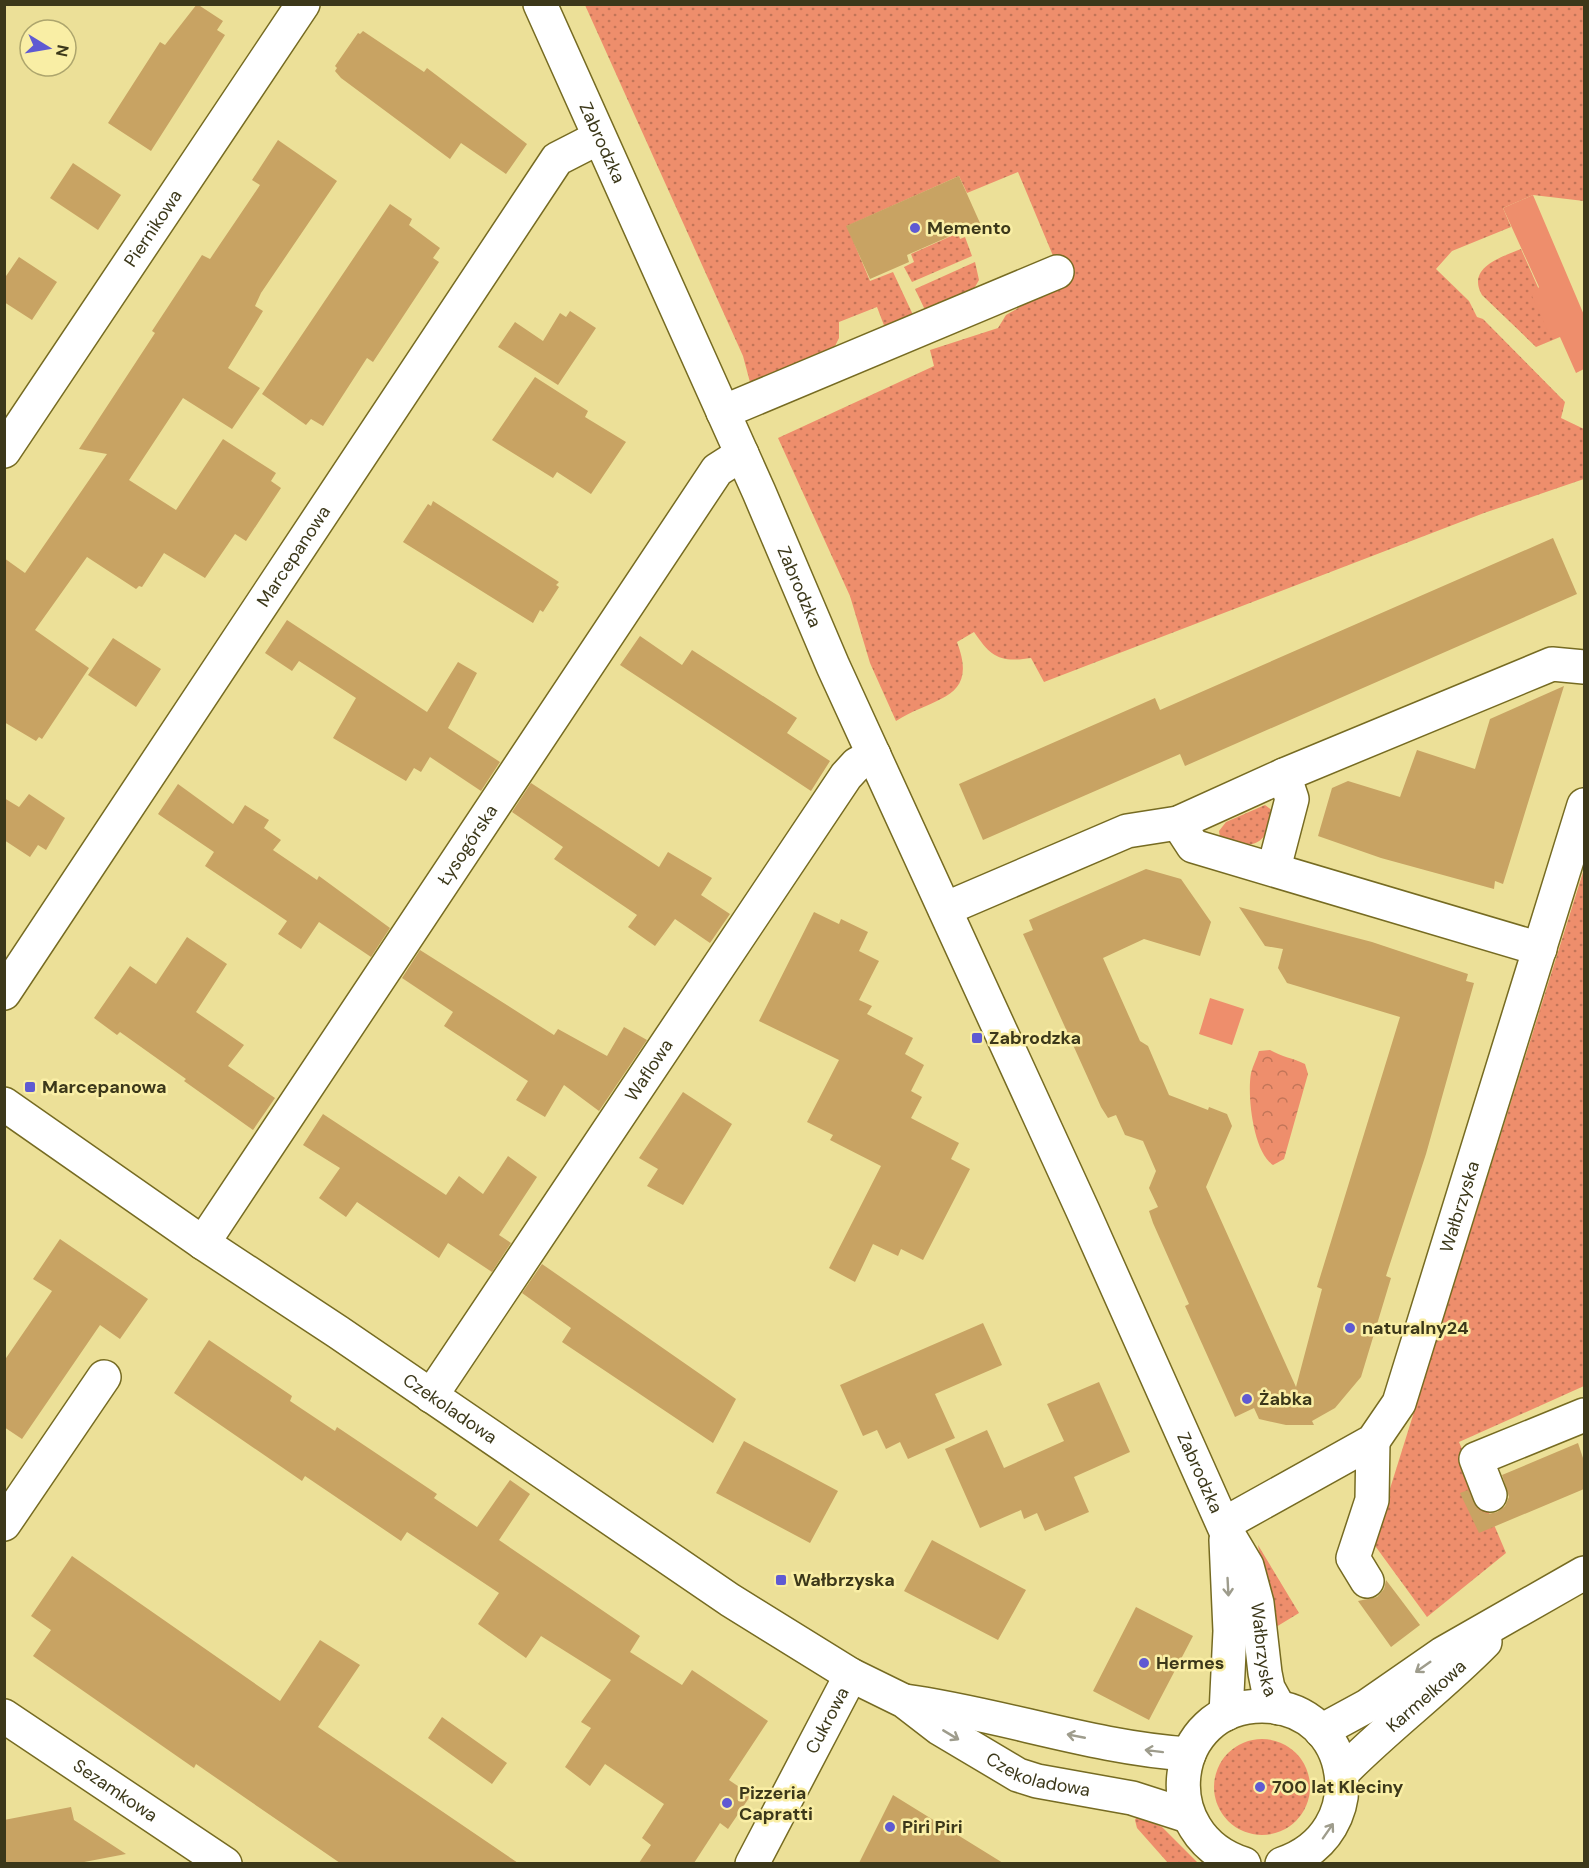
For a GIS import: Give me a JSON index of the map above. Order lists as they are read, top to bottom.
{
  "streets": {
    "street": [
      "Zabrodzka",
      "Piernikowa",
      "Marcepanowa",
      "Łysogórska",
      "Waflowa",
      "Wałbrzyska",
      "Czekoladowa",
      "Karmelkowa",
      "Cukrowa",
      "Sezamkowa"
    ]
  },
  "crossings": [
    ["Zabrodzka", "Marcepanowa"],
    ["Zabrodzka", "Łysogórska"],
    ["Zabrodzka", "Waflowa"],
    ["Zabrodzka", "Wałbrzyska"],
    ["Łysogórska", "Czekoladowa"],
    ["Waflowa", "Czekoladowa"],
    ["Czekoladowa", "Cukrowa"]
  ],
  "places": {
    "other": [
      "Memento",
      "naturalny24",
      "Żabka",
      "Hermes",
      "700 lat Kleciny",
      "Pizzeria Capratti",
      "Piri Piri"
    ],
    "transit": ["Zabrodzka", "Marcepanowa", "Wałbrzyska"]
  },
  "north": "right"
}
